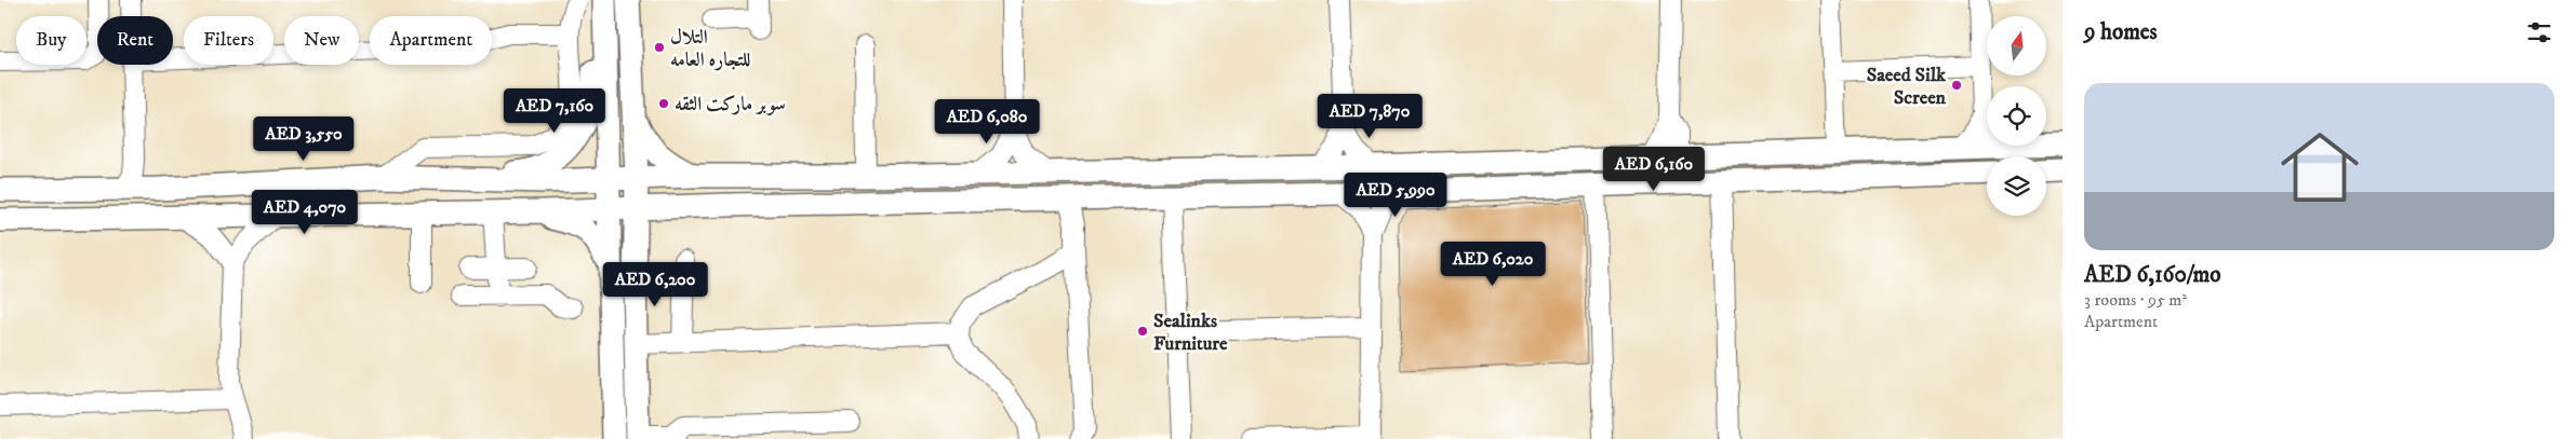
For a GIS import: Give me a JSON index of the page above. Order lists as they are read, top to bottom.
{
  "places": [
    "التلال للتجاره العامه",
    "Saeed Silk Screen",
    "سوبر ماركت الثقه",
    "Sealinks Furniture"
  ],
  "north": "top",
  "page": {
    "heading": "9 homes",
    "chip": [
      "Buy",
      "Rent",
      "Filters",
      "New",
      "Apartment"
    ],
    "list": [
      {
        "name": "AED 6,160/mo",
        "note": "3 rooms · 95 m² · Apartment"
      }
    ],
    "price": [
      "AED 7,160",
      "AED 7,870",
      "AED 6,080",
      "AED 3,550",
      "AED 6,160",
      "AED 5,990",
      "AED 4,070",
      "AED 6,020",
      "AED 6,200"
    ]
  }
}
